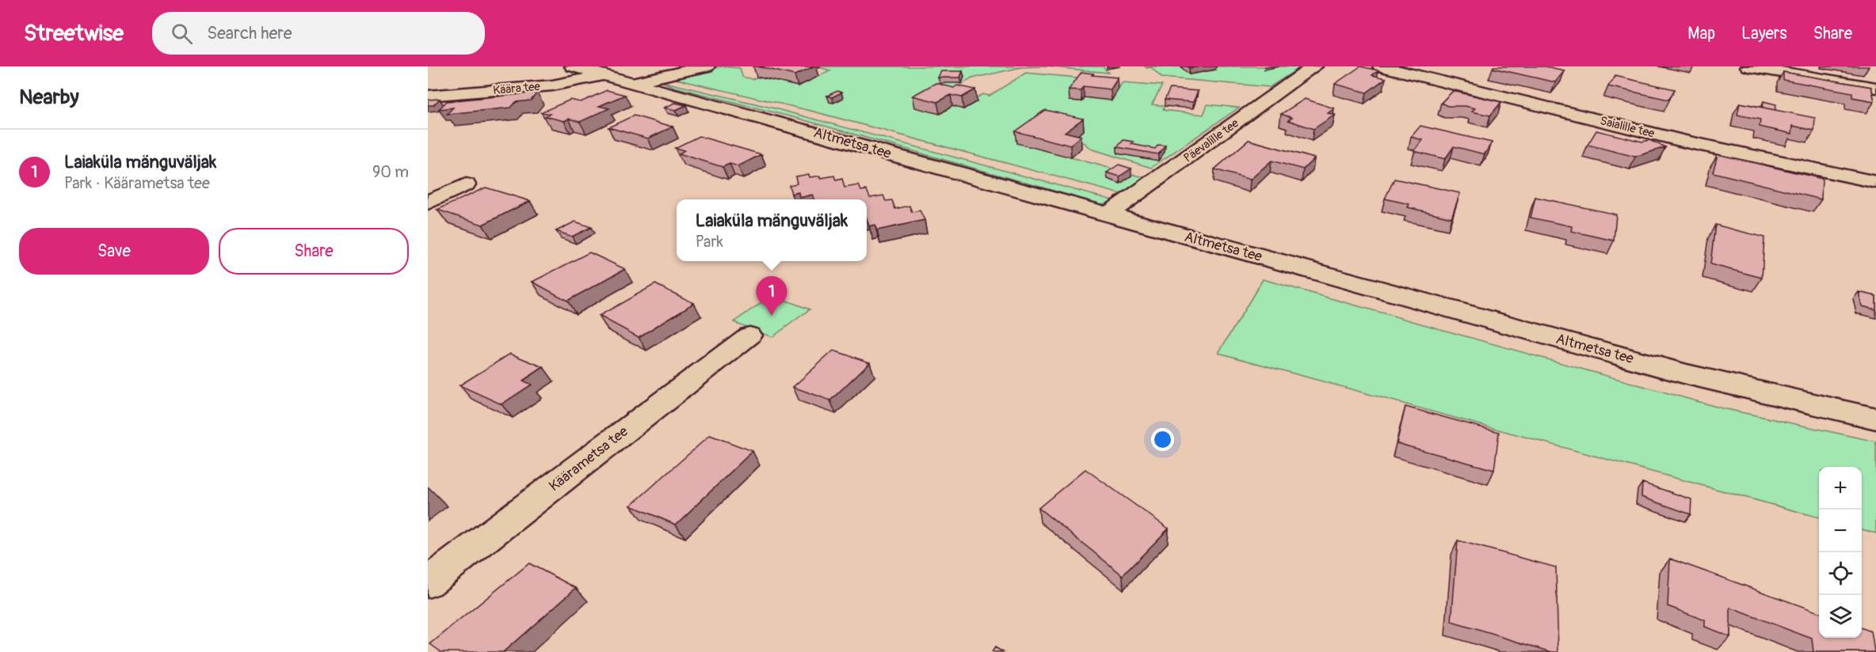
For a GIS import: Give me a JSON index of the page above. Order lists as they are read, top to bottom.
{
  "streets": {
    "street": [
      "Käära tee",
      "Saialille tee",
      "Päevalille tee",
      "Altmetsa tee",
      "Käärametsa tee"
    ]
  },
  "crossings": [
    ["Käära tee", "Altmetsa tee"],
    ["Päevalille tee", "Altmetsa tee"]
  ],
  "page": {
    "header": "Streetwise",
    "search": "Search here",
    "nav": ["Map", "Layers", "Share"],
    "heading": "Nearby",
    "list": [
      {
        "mark": "1",
        "name": "Laiaküla mänguväljak",
        "note": "Park · Käärametsa tee",
        "value": "90 m"
      }
    ],
    "popup": ["Laiaküla mänguväljak", "Park"],
    "buttons": ["Save", "Share"],
    "pins": "1",
    "map_buttons": ["+", "−"]
  }
}
